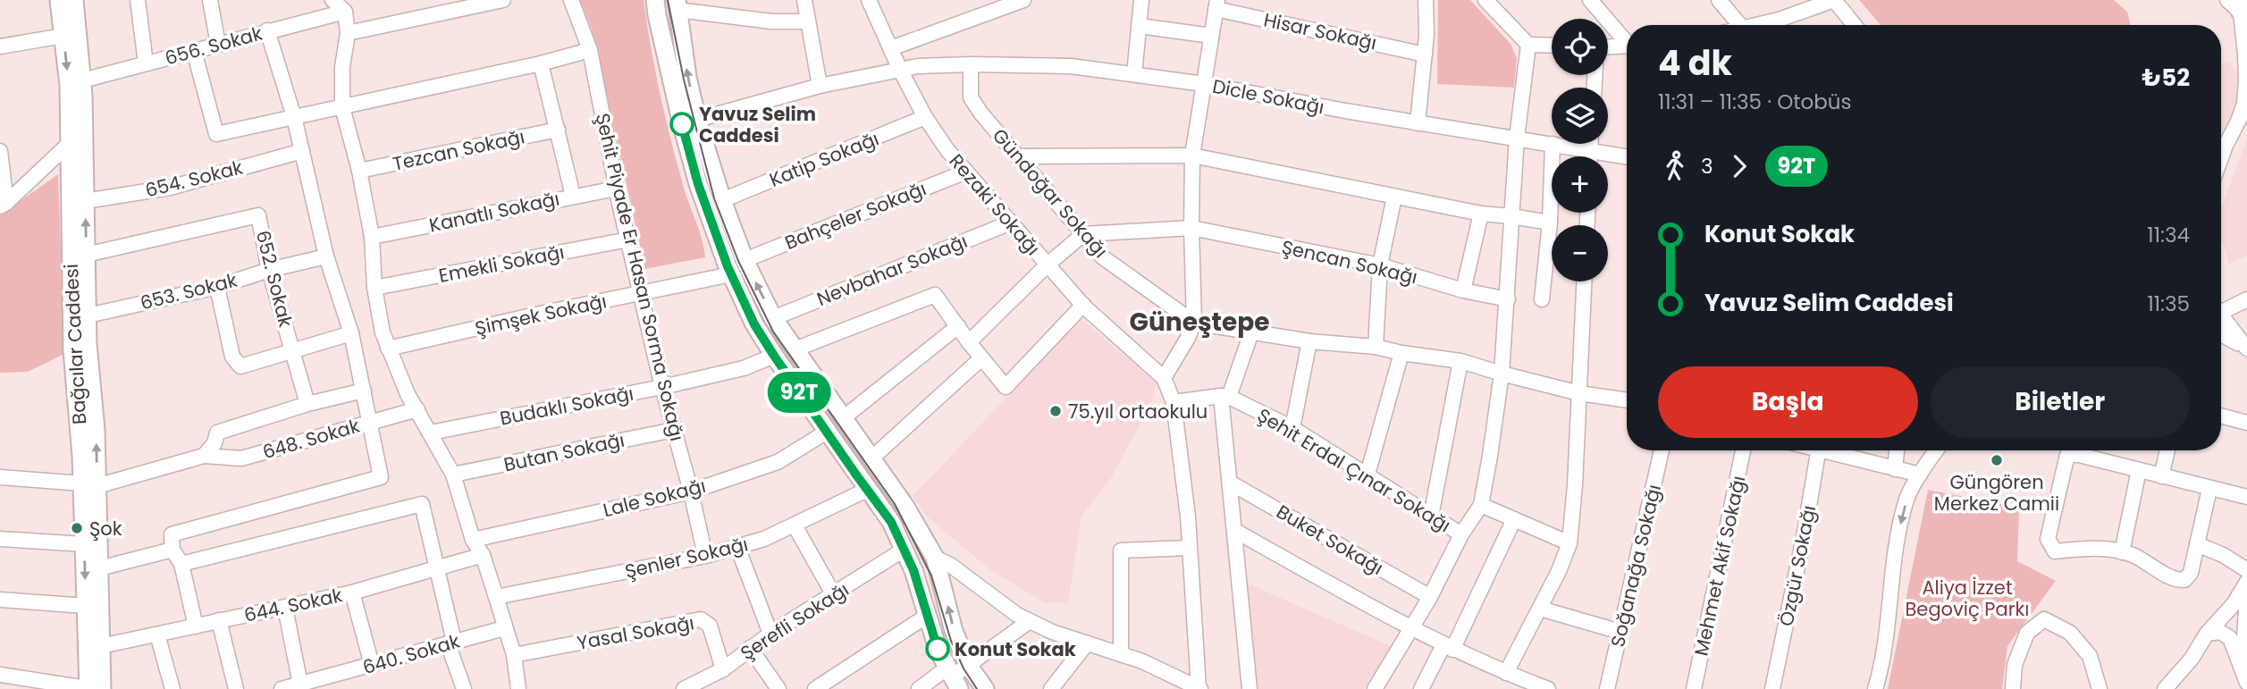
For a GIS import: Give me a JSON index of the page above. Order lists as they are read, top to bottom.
{
  "streets": {
    "main road": ["Bağcılar Caddesi"],
    "street": [
      "Hisar Sokağı",
      "656. Sokak",
      "Dicle Sokağı",
      "Tezcan Sokağı",
      "Katip Sokağı",
      "654. Sokak",
      "Gündoğar Sokağı",
      "Rezaki Sokağı",
      "Kanatlı Sokağı",
      "Bahçeler Sokağı",
      "Şencan Sokağı",
      "Emekli Sokağı",
      "Nevbahar Sokağı",
      "Şehit Piyade Er Hasan Sorma Sokağı",
      "652. Sokak",
      "653. Sokak",
      "Şimşek Sokağı",
      "Budaklı Sokağı",
      "648. Sokak",
      "Butan Sokağı",
      "Şehit Erdal Çınar Sokağı",
      "Lale Sokağı",
      "Buket Sokağı",
      "Şenler Sokağı",
      "Soğanağa Sokağı",
      "Mehmet Akif Sokağı",
      "Özgür Sokağı",
      "644. Sokak",
      "Şerefli Sokağı",
      "Yasal Sokağı",
      "640. Sokak"
    ]
  },
  "crossings": [
    ["656. Sokak", "Bağcılar Caddesi"],
    ["Dicle Sokağı", "Gündoğar Sokağı"],
    ["Dicle Sokağı", "Rezaki Sokağı"],
    ["Katip Sokağı", "Rezaki Sokağı"],
    ["654. Sokak", "Bağcılar Caddesi"],
    ["Gündoğar Sokağı", "Şencan Sokağı"],
    ["Rezaki Sokağı", "Bahçeler Sokağı"],
    ["Rezaki Sokağı", "Nevbahar Sokağı"],
    ["Kanatlı Sokağı", "Şehit Piyade Er Hasan Sorma Sokağı"],
    ["Emekli Sokağı", "Şehit Piyade Er Hasan Sorma Sokağı"],
    ["Şehit Piyade Er Hasan Sorma Sokağı", "Şimşek Sokağı"],
    ["Şehit Piyade Er Hasan Sorma Sokağı", "Budaklı Sokağı"],
    ["Şehit Piyade Er Hasan Sorma Sokağı", "Butan Sokağı"],
    ["Şehit Piyade Er Hasan Sorma Sokağı", "Lale Sokağı"],
    ["Şehit Piyade Er Hasan Sorma Sokağı", "Şenler Sokağı"],
    ["652. Sokak", "653. Sokak"],
    ["652. Sokak", "Bağcılar Caddesi"],
    ["653. Sokak", "Bağcılar Caddesi"],
    ["Bağcılar Caddesi", "648. Sokak"],
    ["Bağcılar Caddesi", "644. Sokak"],
    ["Şerefli Sokağı", "Yasal Sokağı"]
  ],
  "districts": ["Güneştepe"],
  "parks": ["Aliya İzzet Begoviç Parkı"],
  "places": [
    "Yavuz Selim Caddesi",
    "75.yıl ortaokulu",
    "Güngören Merkez Camii",
    "Şok",
    "Konut Sokak"
  ],
  "lines": ["bus line 92T"],
  "page": {
    "on_map": "92T",
    "map_buttons": ["+", "−"],
    "heading": ["4 dk", "11:31 – 11:35 · Otobüs", "₺52"],
    "legs": ["3", "92T"],
    "list": [
      {
        "name": "Konut Sokak",
        "value": "11:34"
      },
      {
        "name": "Yavuz Selim Caddesi",
        "value": "11:35"
      }
    ],
    "buttons": ["Başla", "Biletler"]
  }
}
